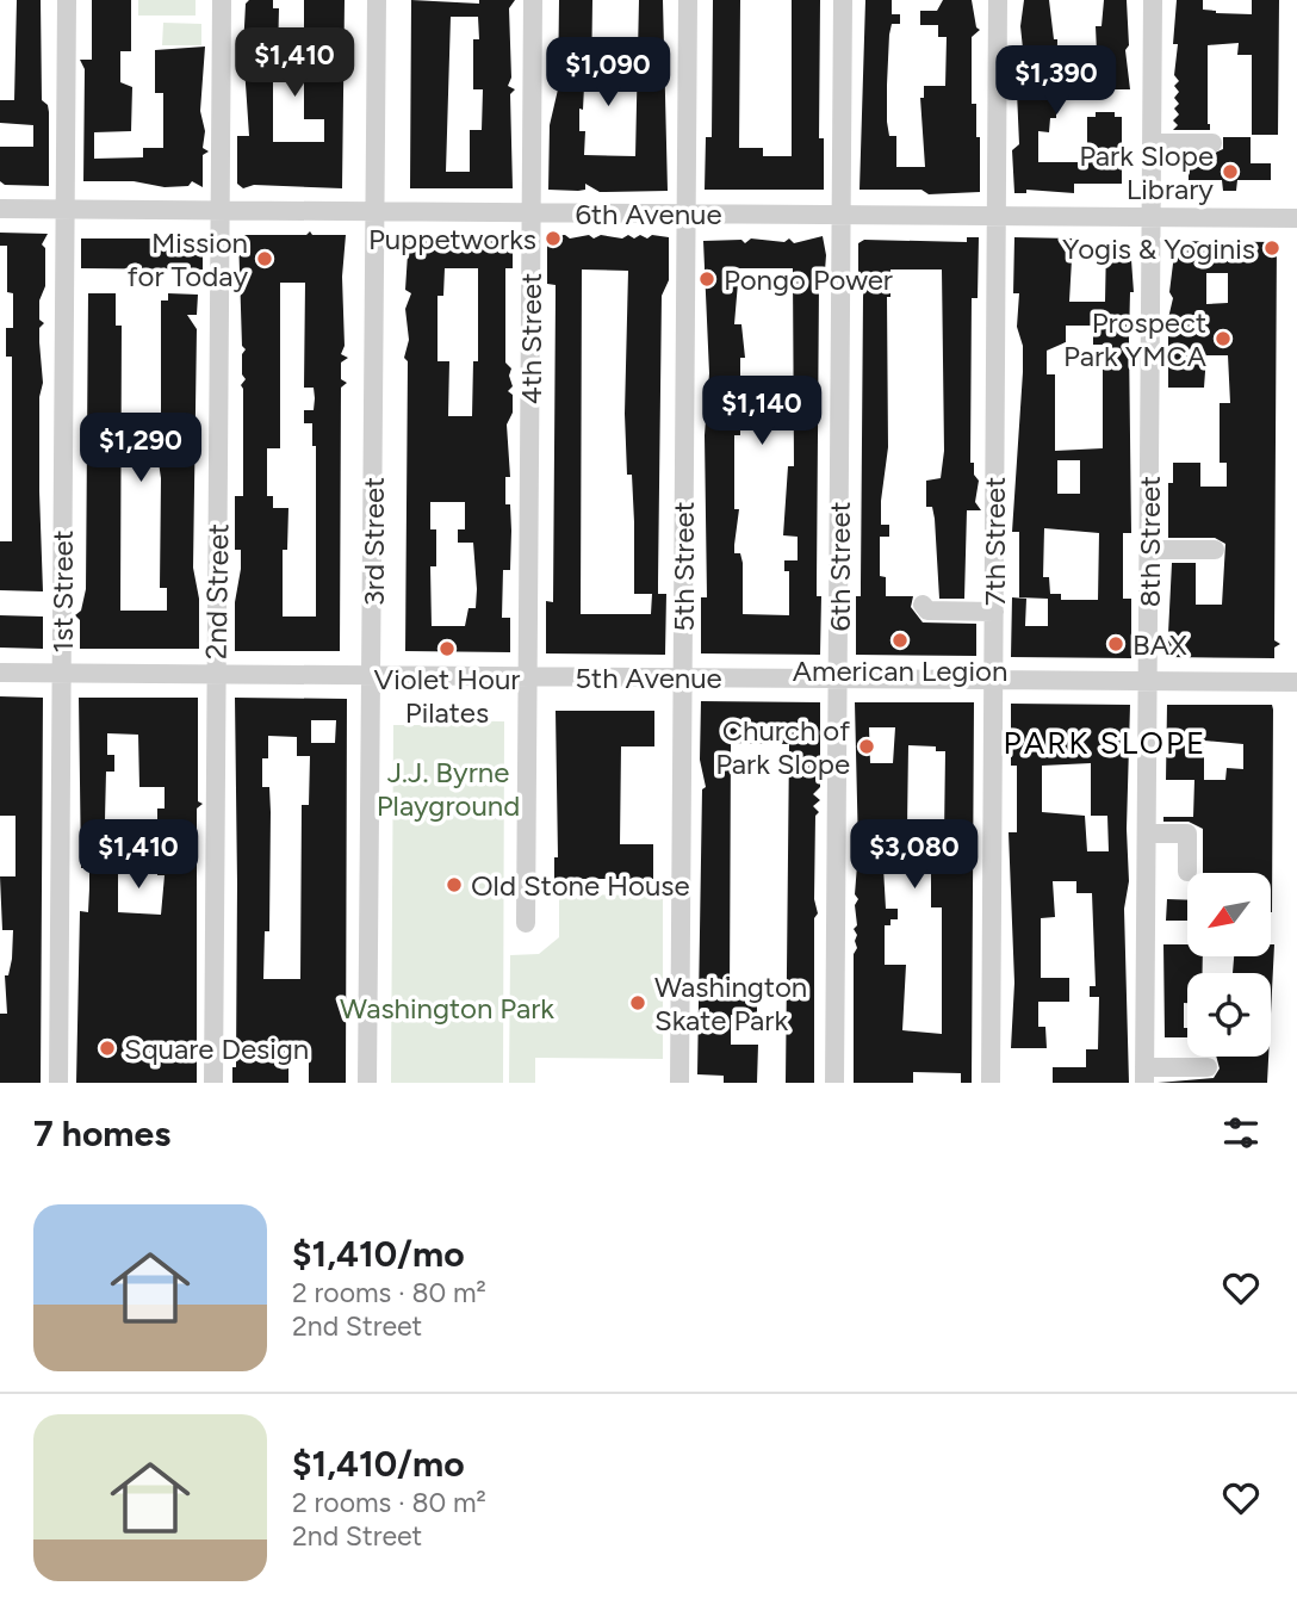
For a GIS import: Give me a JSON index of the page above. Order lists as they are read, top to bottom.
{
  "streets": {
    "street": [
      "6th Avenue",
      "4th Street",
      "3rd Street",
      "7th Street",
      "8th Street",
      "5th Street",
      "6th Street",
      "1st Street",
      "2nd Street",
      "5th Avenue"
    ]
  },
  "crossings": [
    ["6th Avenue", "4th Street"],
    ["6th Avenue", "3rd Street"],
    ["6th Avenue", "7th Street"],
    ["6th Avenue", "8th Street"],
    ["6th Avenue", "5th Street"],
    ["6th Avenue", "6th Street"],
    ["6th Avenue", "1st Street"],
    ["6th Avenue", "2nd Street"],
    ["4th Street", "5th Avenue"],
    ["3rd Street", "5th Avenue"],
    ["7th Street", "5th Avenue"],
    ["8th Street", "5th Avenue"],
    ["5th Street", "5th Avenue"],
    ["6th Street", "5th Avenue"],
    ["1st Street", "5th Avenue"],
    ["2nd Street", "5th Avenue"]
  ],
  "districts": ["PARK SLOPE"],
  "parks": ["J.J. Byrne Playground", "Washington Park"],
  "places": [
    "Park Slope Library",
    "Puppetworks",
    "Yogis & Yoginis",
    "Mission for Today",
    "Pongo Power",
    "Prospect Park YMCA",
    "American Legion",
    "BAX",
    "Violet Hour Pilates",
    "Church of Park Slope",
    "Old Stone House",
    "Washington Skate Park",
    "Square Design"
  ],
  "north": "bottom left",
  "page": {
    "price": [
      "$1,410",
      "$1,090",
      "$1,390",
      "$1,140",
      "$1,290",
      "$1,410",
      "$3,080"
    ],
    "heading": "7 homes",
    "list": [
      {
        "name": "$1,410/mo",
        "note": "2 rooms · 80 m² · 2nd Street"
      },
      {
        "name": "$1,410/mo",
        "note": "2 rooms · 80 m² · 2nd Street"
      }
    ]
  }
}
